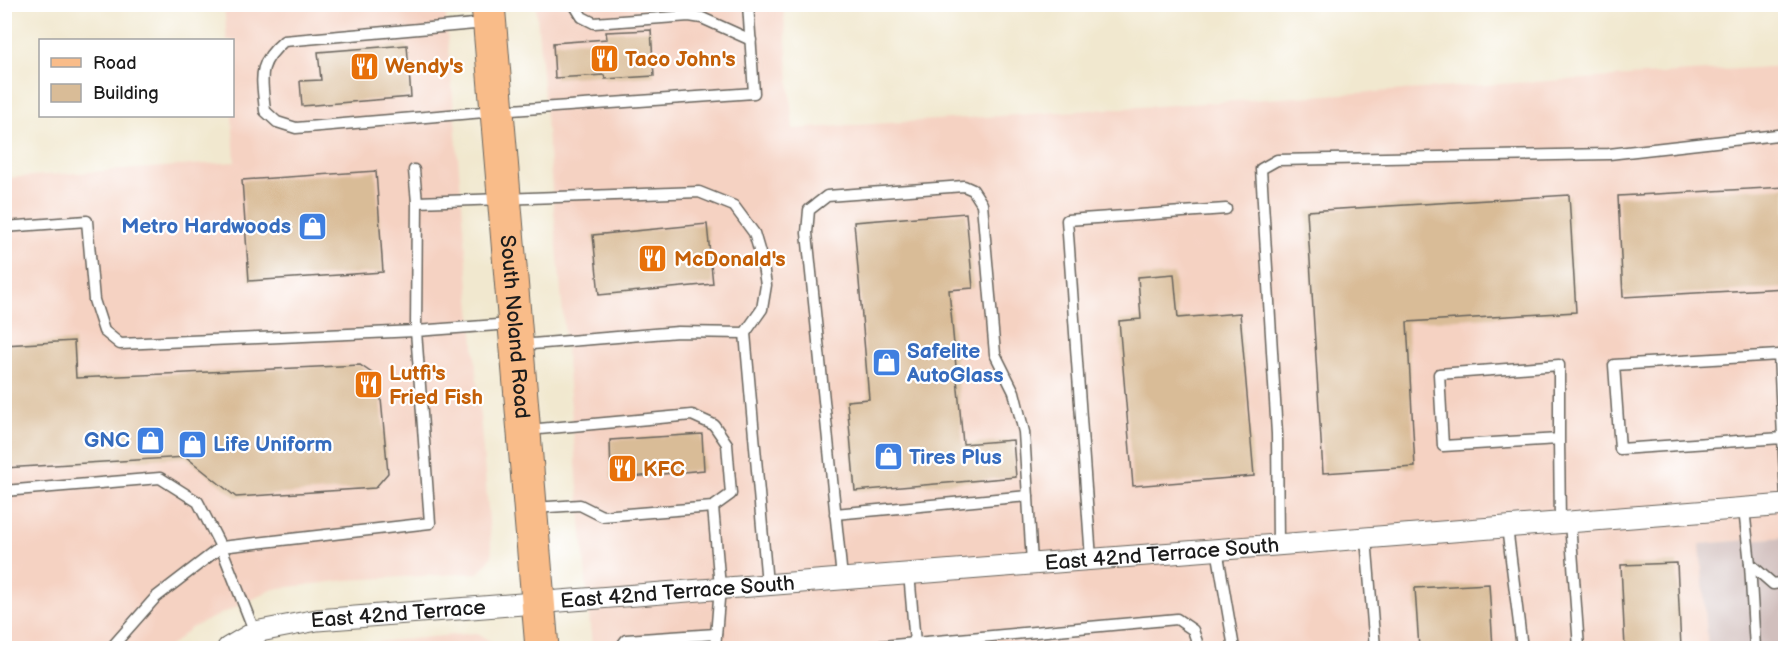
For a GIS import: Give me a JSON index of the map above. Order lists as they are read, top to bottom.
{
  "streets": {
    "main road": ["South Noland Road"],
    "street": ["East 42nd Terrace South", "East 42nd Terrace"]
  },
  "crossings": [
    ["South Noland Road", "East 42nd Terrace South"],
    ["South Noland Road", "East 42nd Terrace"],
    ["East 42nd Terrace South", "East 42nd Terrace"]
  ],
  "places": {
    "restaurant": [
      "Taco John's",
      "Wendy's",
      "McDonald's",
      "Lutfi's Fried Fish",
      "KFC"
    ],
    "shop": [
      "Metro Hardwoods",
      "Safelite AutoGlass",
      "GNC",
      "Life Uniform",
      "Tires Plus"
    ]
  },
  "legend": ["Road", "Building"]
}
